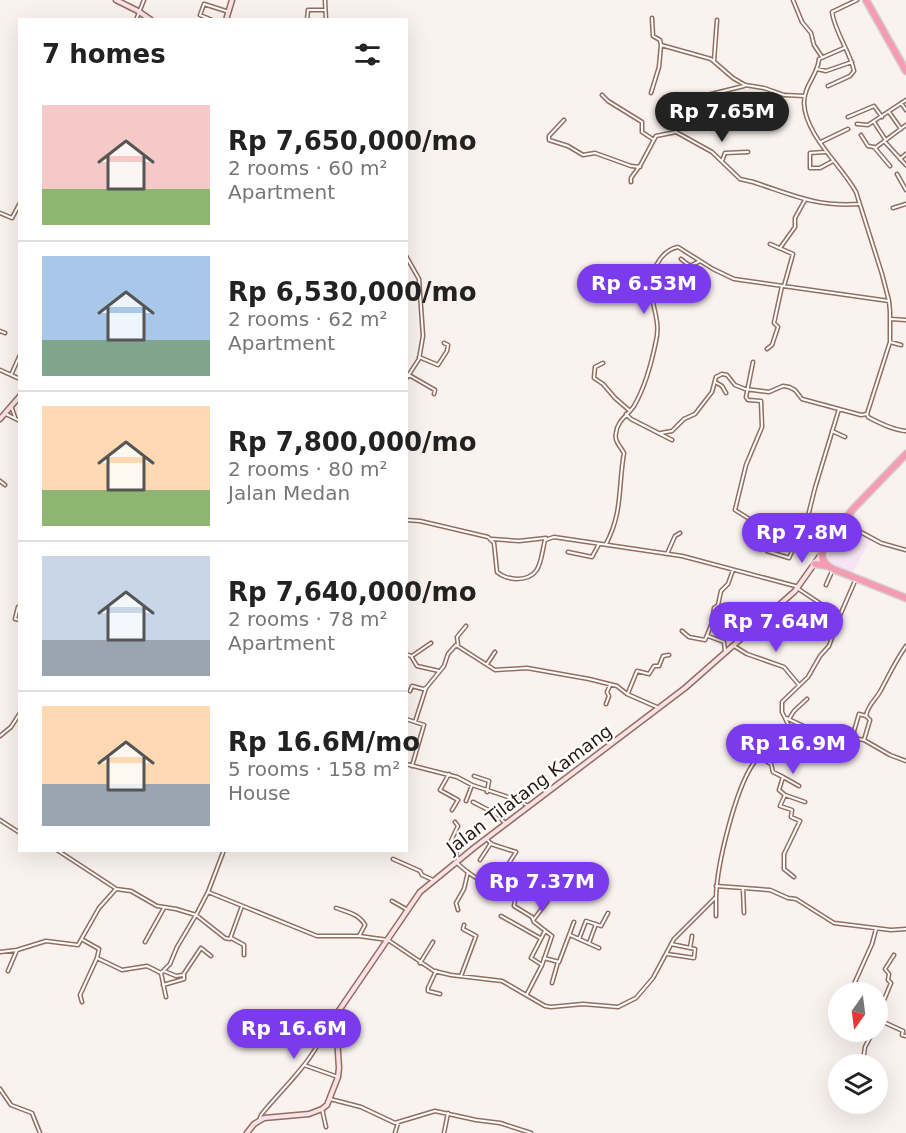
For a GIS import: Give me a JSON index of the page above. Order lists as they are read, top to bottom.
{
  "streets": {
    "street": ["Jalan Tilatang Kamang"]
  },
  "north": "bottom",
  "page": {
    "heading": "7 homes",
    "list": [
      {
        "name": "Rp 7,650,000/mo",
        "note": "2 rooms · 60 m² · Apartment"
      },
      {
        "name": "Rp 6,530,000/mo",
        "note": "2 rooms · 62 m² · Apartment"
      },
      {
        "name": "Rp 7,800,000/mo",
        "note": "2 rooms · 80 m² · Jalan Medan"
      },
      {
        "name": "Rp 7,640,000/mo",
        "note": "2 rooms · 78 m² · Apartment"
      },
      {
        "name": "Rp 16.6M/mo",
        "note": "5 rooms · 158 m² · House"
      }
    ],
    "price": [
      "Rp 7.65M",
      "Rp 6.53M",
      "Rp 7.8M",
      "Rp 7.64M",
      "Rp 16.9M",
      "Rp 7.37M",
      "Rp 16.6M"
    ]
  }
}
